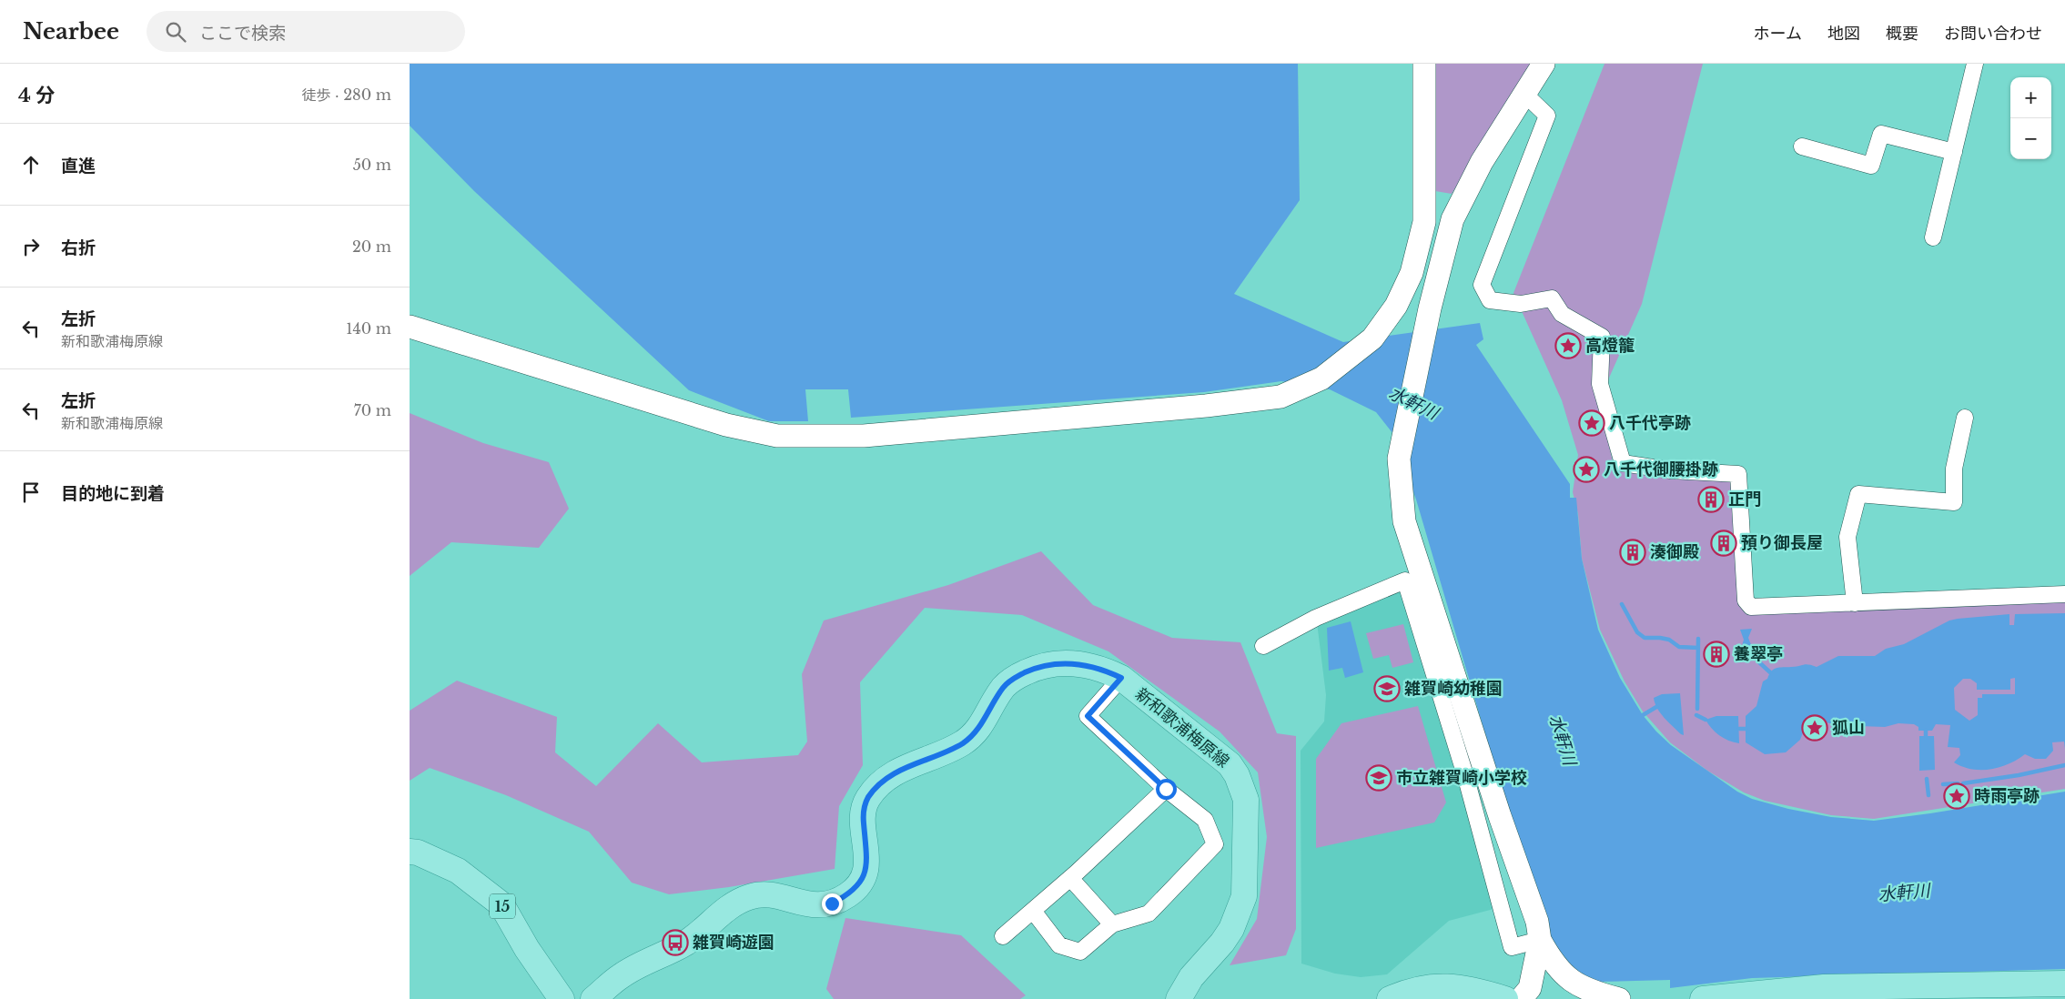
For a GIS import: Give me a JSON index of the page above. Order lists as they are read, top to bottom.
{
  "streets": {
    "main road": ["新和歌浦梅原線", "15"]
  },
  "water": ["水軒川"],
  "places": {
    "place": [
      "高燈籠",
      "八千代亭跡",
      "八千代御腰掛跡",
      "狐山",
      "時雨亭跡"
    ],
    "building": [
      "正門",
      "預り御長屋",
      "湊御殿",
      "養翠亭"
    ],
    "school or university": ["雑賀崎幼稚園", "市立雑賀崎小学校"],
    "bus stop": ["雑賀崎遊園"]
  },
  "page": {
    "header": "Nearbee",
    "search": "ここで検索",
    "nav": [
      "ホーム",
      "地図",
      "概要",
      "お問い合わせ"
    ],
    "heading": ["4 分", "徒歩 · 280 m"],
    "map_buttons": ["+", "−"],
    "list": [
      ["直進", "50 m"],
      ["右折", "20 m"],
      ["左折", "新和歌浦梅原線", "140 m"],
      ["左折", "新和歌浦梅原線", "70 m"],
      "目的地に到着"
    ]
  }
}
